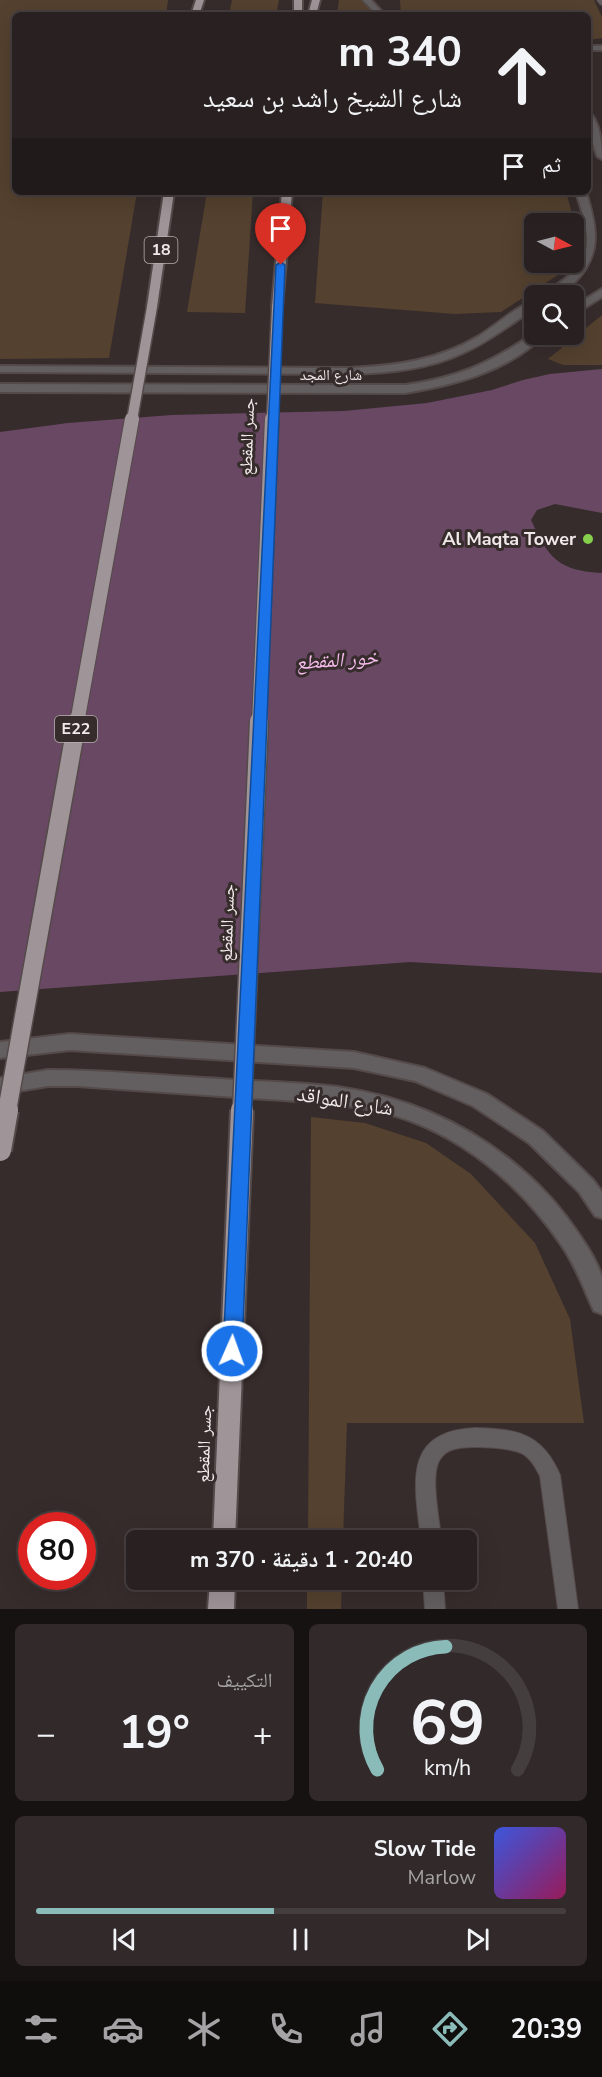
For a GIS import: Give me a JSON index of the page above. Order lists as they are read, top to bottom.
{
  "streets": {
    "highway": ["18", "جسر المقطع", "E22"],
    "street": ["شارع المَجد", "شارع المواقد"]
  },
  "crossings": [
    ["18", "E22"]
  ],
  "water": ["خور المقطع"],
  "places": ["Al Maqta Tower"],
  "north": "right",
  "page": {
    "turn": ["340 m", "شارع الشيخ راشد بن سعيد"],
    "then": "ثم",
    "limit": "80",
    "trip": "20:40 · 1 دقيقة · 370 m",
    "tile": "التكييف",
    "heat": ["−", "19°", "+"],
    "song": ["Slow Tide", "Marlow"],
    "tabs": "20:39",
    "gauge": ["69", "km/h"]
  }
}
